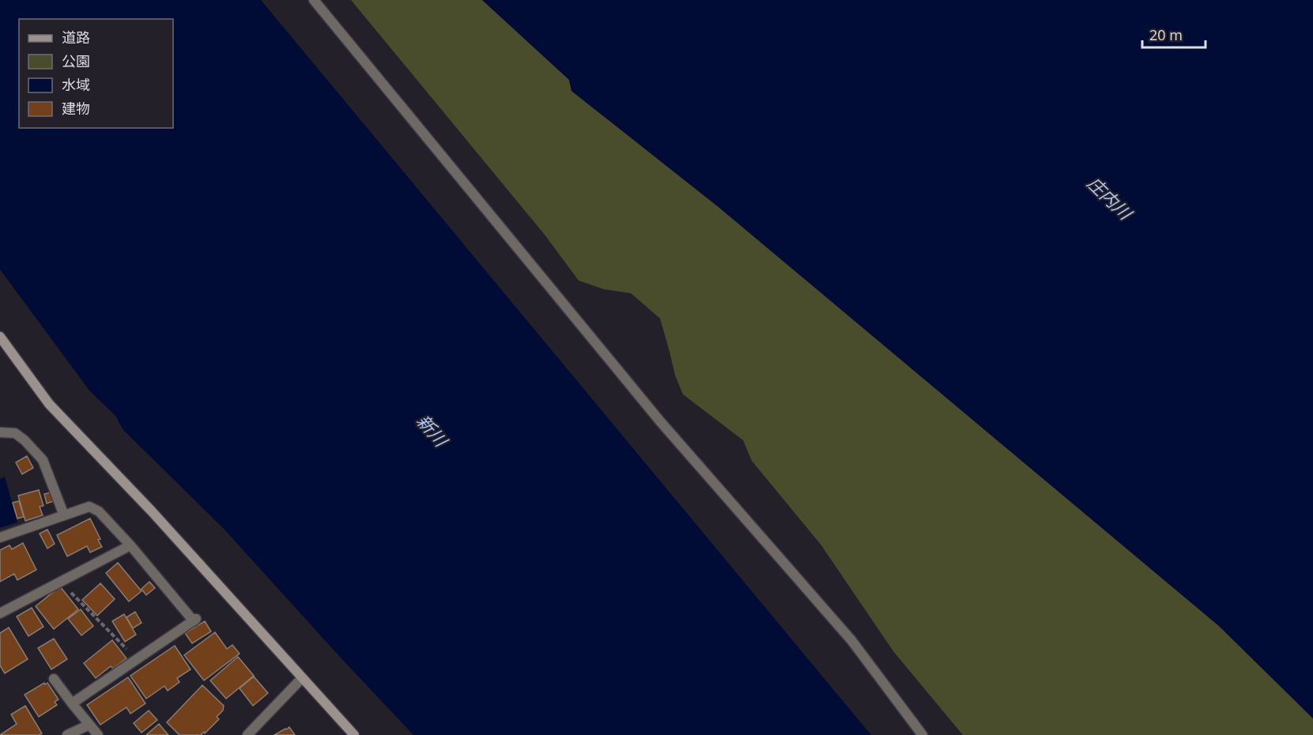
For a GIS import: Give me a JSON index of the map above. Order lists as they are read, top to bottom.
{
  "water": ["庄内川", "新川"],
  "legend": [
    "道路",
    "公園",
    "水域",
    "建物"
  ],
  "scale_bar": "20 m"
}
